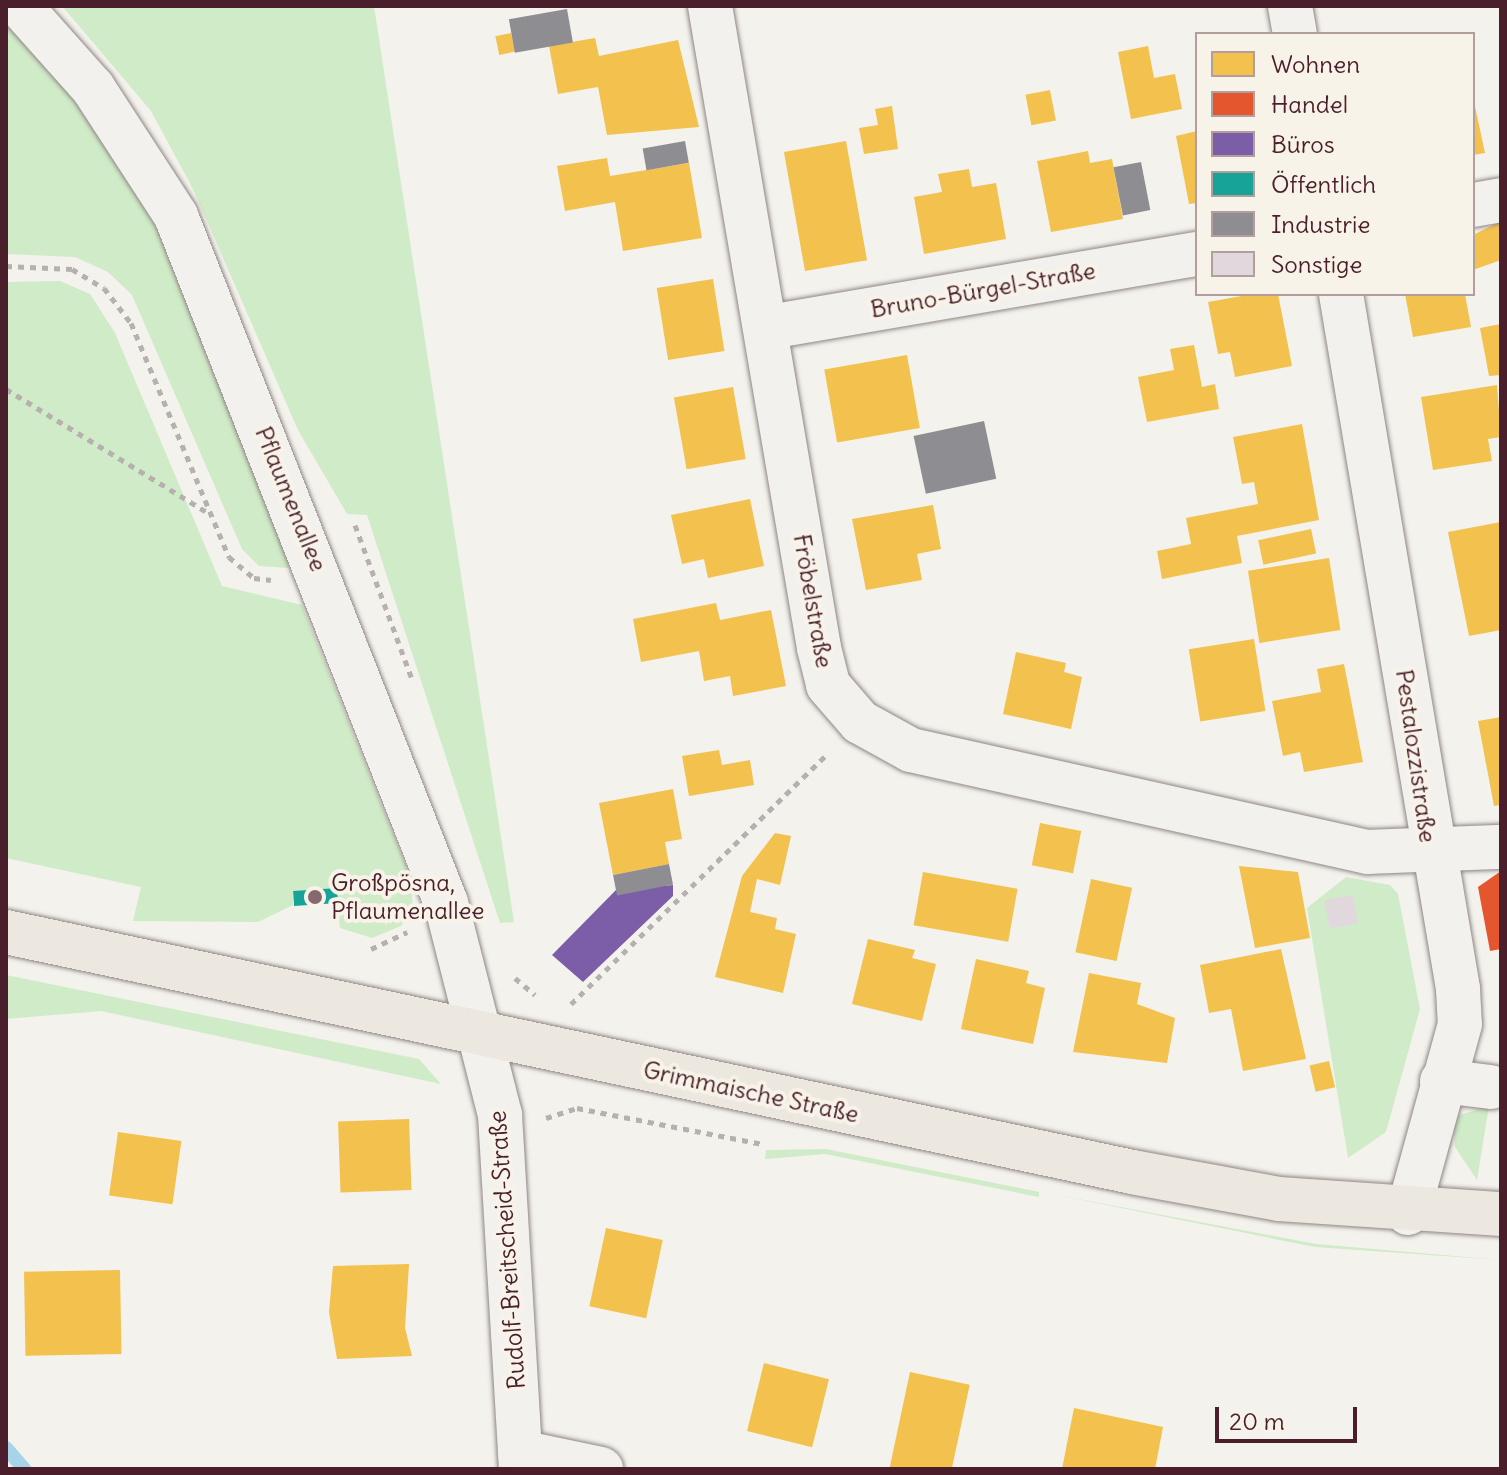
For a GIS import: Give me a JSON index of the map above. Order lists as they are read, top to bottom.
{
  "streets": {
    "main road": ["Grimmaische Straße"],
    "street": [
      "Bruno-Bürgel-Straße",
      "Pflaumenallee",
      "Fröbelstraße",
      "Pestalozzistraße",
      "Rudolf-Breitscheid-Straße"
    ]
  },
  "crossings": [
    ["Bruno-Bürgel-Straße", "Fröbelstraße"],
    ["Pflaumenallee", "Grimmaische Straße"],
    ["Pflaumenallee", "Rudolf-Breitscheid-Straße"],
    ["Fröbelstraße", "Pestalozzistraße"],
    ["Pestalozzistraße", "Grimmaische Straße"],
    ["Grimmaische Straße", "Rudolf-Breitscheid-Straße"]
  ],
  "places": ["Großpösna, Pflaumenallee"],
  "legend": [
    "Wohnen",
    "Handel",
    "Büros",
    "Öffentlich",
    "Industrie",
    "Sonstige"
  ],
  "scale_bar": "20 m"
}
